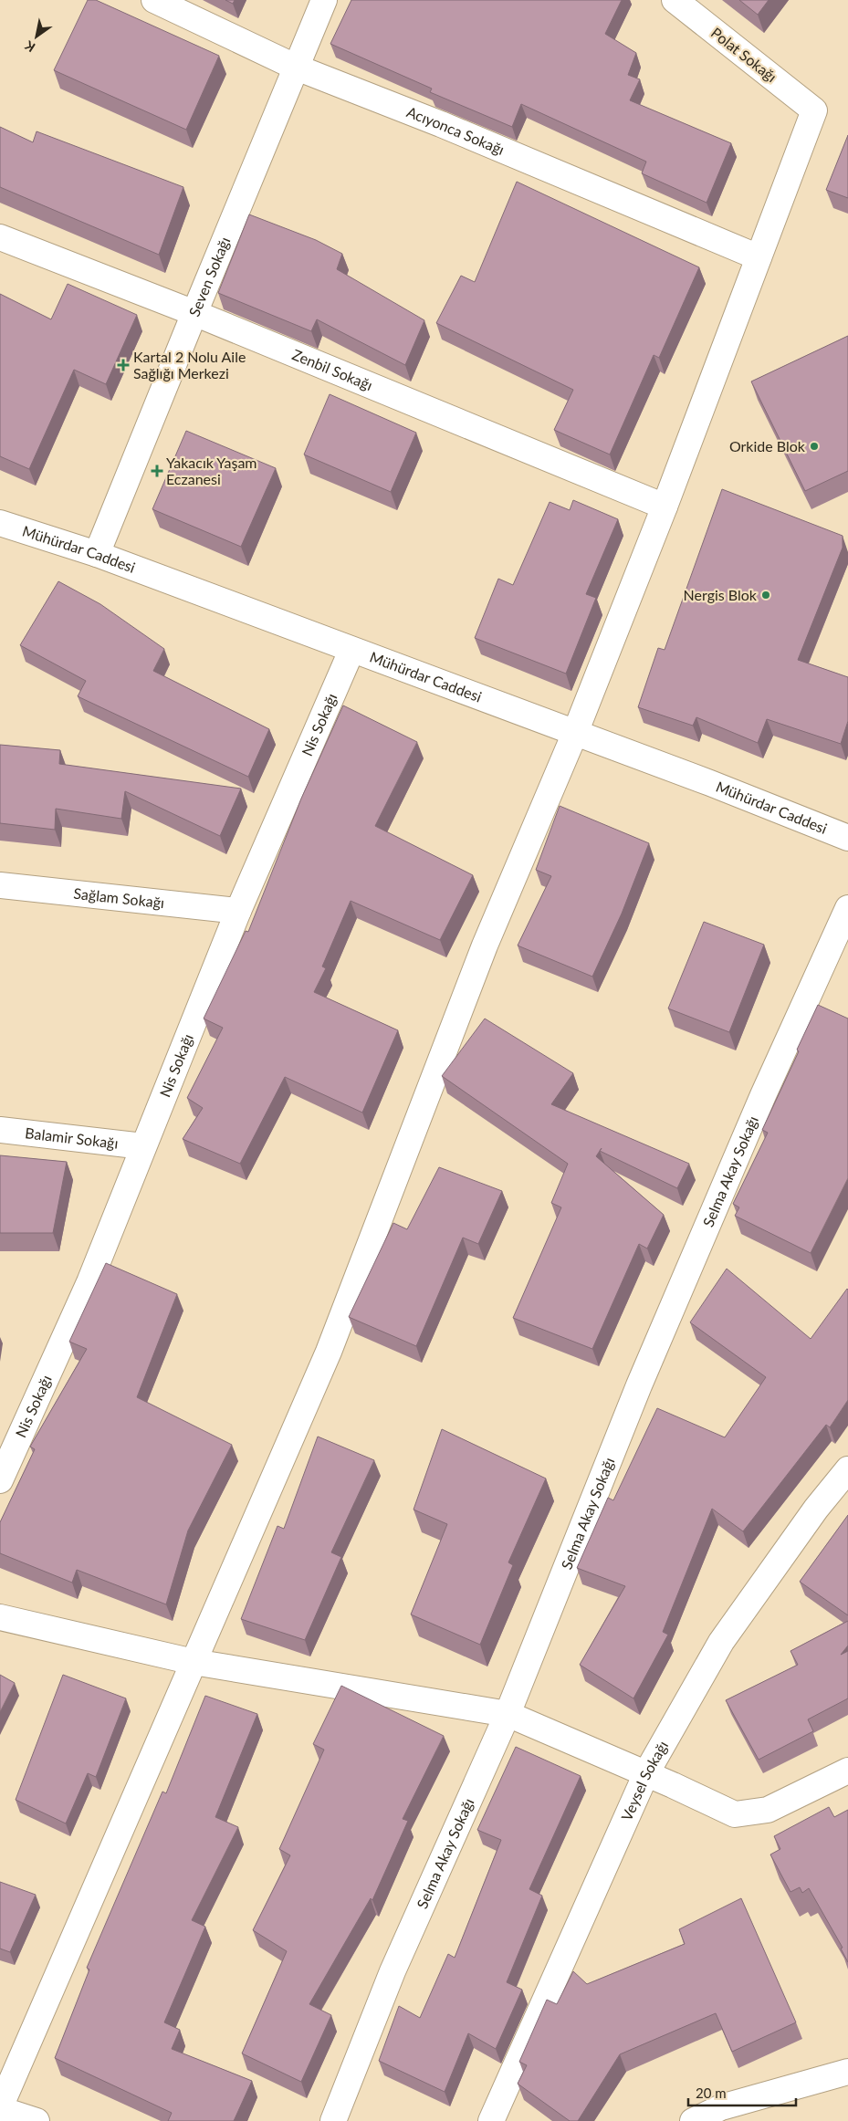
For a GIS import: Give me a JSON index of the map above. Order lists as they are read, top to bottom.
{
  "streets": {
    "street": [
      "Polat Sokağı",
      "Acıyonca Sokağı",
      "Seven Sokağı",
      "Zenbil Sokağı",
      "Mühürdar Caddesi",
      "Nis Sokağı",
      "Sağlam Sokağı",
      "Balamir Sokağı",
      "Selma Akay Sokağı",
      "Veysel Sokağı"
    ]
  },
  "crossings": [
    ["Polat Sokağı", "Acıyonca Sokağı"],
    ["Acıyonca Sokağı", "Seven Sokağı"],
    ["Seven Sokağı", "Zenbil Sokağı"],
    ["Seven Sokağı", "Mühürdar Caddesi"],
    ["Mühürdar Caddesi", "Nis Sokağı"],
    ["Nis Sokağı", "Sağlam Sokağı"],
    ["Nis Sokağı", "Balamir Sokağı"]
  ],
  "places": {
    "health": ["Kartal 2 Nolu Aile Sağlığı Merkezi", "Yakacık Yaşam Eczanesi"],
    "other": ["Orkide Blok", "Nergis Blok"]
  },
  "scale_bar": "20 m",
  "north": "bottom left"
}
